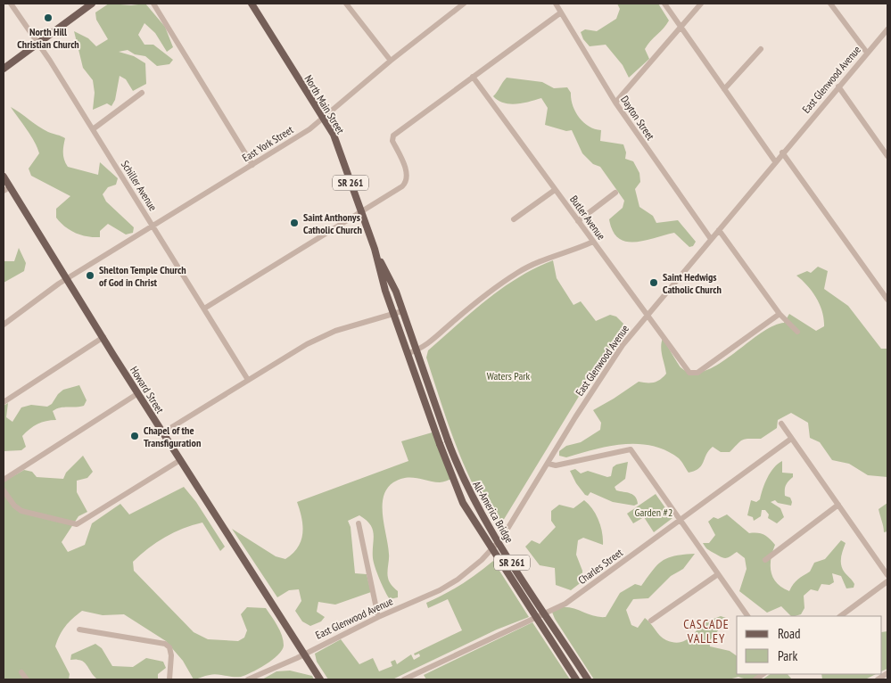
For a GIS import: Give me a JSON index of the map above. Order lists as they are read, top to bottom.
{
  "streets": {
    "main road": [
      "North Main Street",
      "SR 261",
      "Howard Street",
      "All-America Bridge"
    ],
    "street": [
      "East Glenwood Avenue",
      "Dayton Street",
      "East York Street",
      "Schiller Avenue",
      "Butler Avenue",
      "Charles Street"
    ]
  },
  "crossings": [
    ["East Glenwood Avenue", "Dayton Street"],
    ["East Glenwood Avenue", "Butler Avenue"],
    ["East Glenwood Avenue", "Howard Street"],
    ["North Main Street", "East York Street"],
    ["North Main Street", "All-America Bridge"],
    ["East York Street", "Schiller Avenue"],
    ["East York Street", "Howard Street"]
  ],
  "districts": ["CASCADE VALLEY"],
  "parks": ["Waters Park", "Garden #2"],
  "places": [
    "North Hill Christian Church",
    "Saint Anthonys Catholic Church",
    "Shelton Temple Church of God in Christ",
    "Saint Hedwigs Catholic Church",
    "Chapel of the Transfiguration"
  ],
  "legend": ["Road", "Park"]
}
